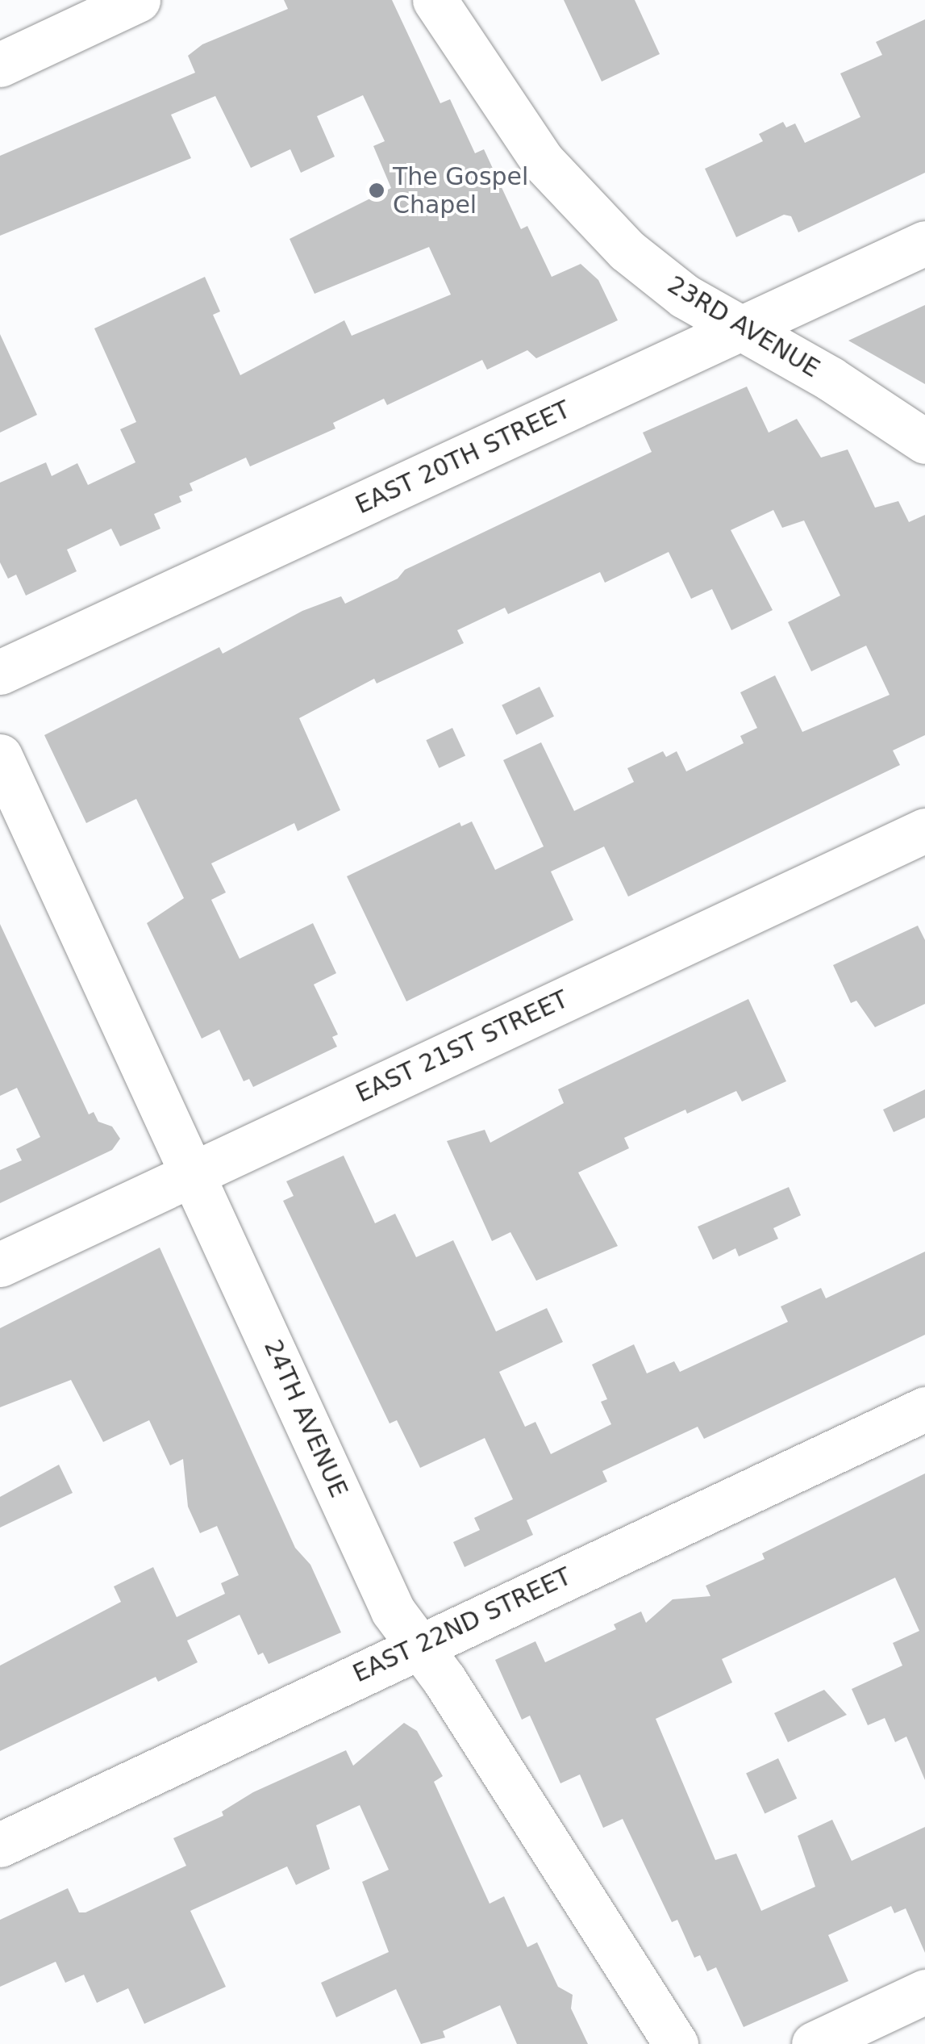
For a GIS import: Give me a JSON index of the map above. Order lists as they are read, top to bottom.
{
  "streets": {
    "street": [
      "23RD AVENUE",
      "EAST 20TH STREET",
      "EAST 21ST STREET",
      "24TH AVENUE",
      "EAST 22ND STREET"
    ]
  },
  "crossings": [
    ["23RD AVENUE", "EAST 20TH STREET"],
    ["EAST 21ST STREET", "24TH AVENUE"],
    ["24TH AVENUE", "EAST 22ND STREET"]
  ],
  "places": ["The Gospel Chapel"]
}
